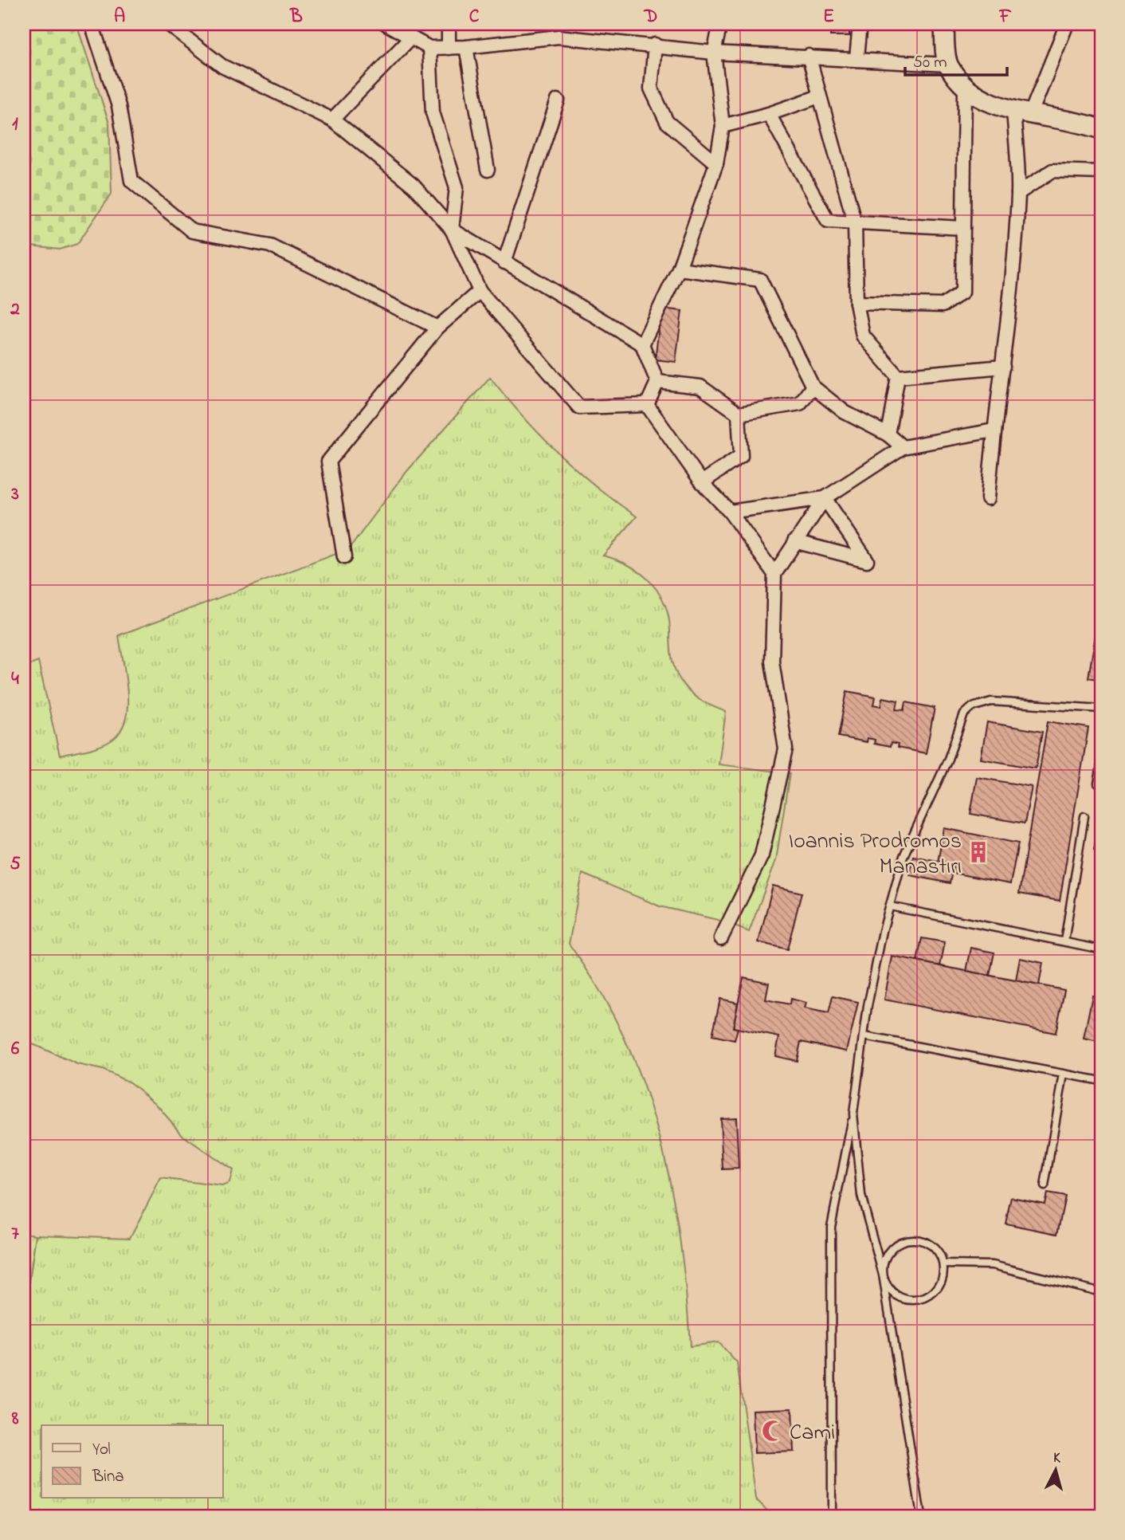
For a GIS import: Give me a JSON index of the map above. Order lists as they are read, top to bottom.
{
  "places": {
    "building": ["Ioannis Prodromos Manastırı"],
    "mosque": ["Cami"]
  },
  "legend": ["Yol", "Bina"],
  "scale_bar": "50 m",
  "north": "top",
  "grid": {
    "columns": [
      "A",
      "B",
      "C",
      "D",
      "E",
      "F"
    ],
    "rows": [
      "1",
      "2",
      "3",
      "4",
      "5",
      "6",
      "7",
      "8"
    ]
  }
}
